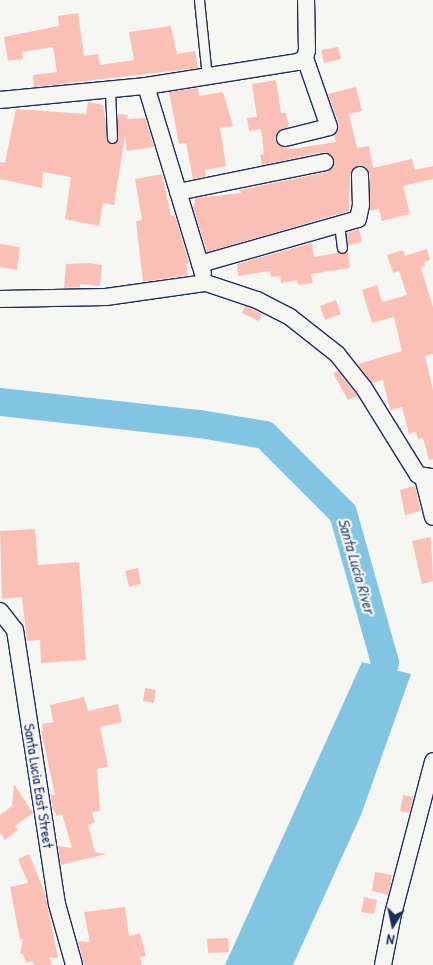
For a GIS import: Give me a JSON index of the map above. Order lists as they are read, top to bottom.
{
  "streets": {
    "street": ["Santa Lucia East Street"]
  },
  "water": ["Santa Lucia River"],
  "north": "bottom"
}
